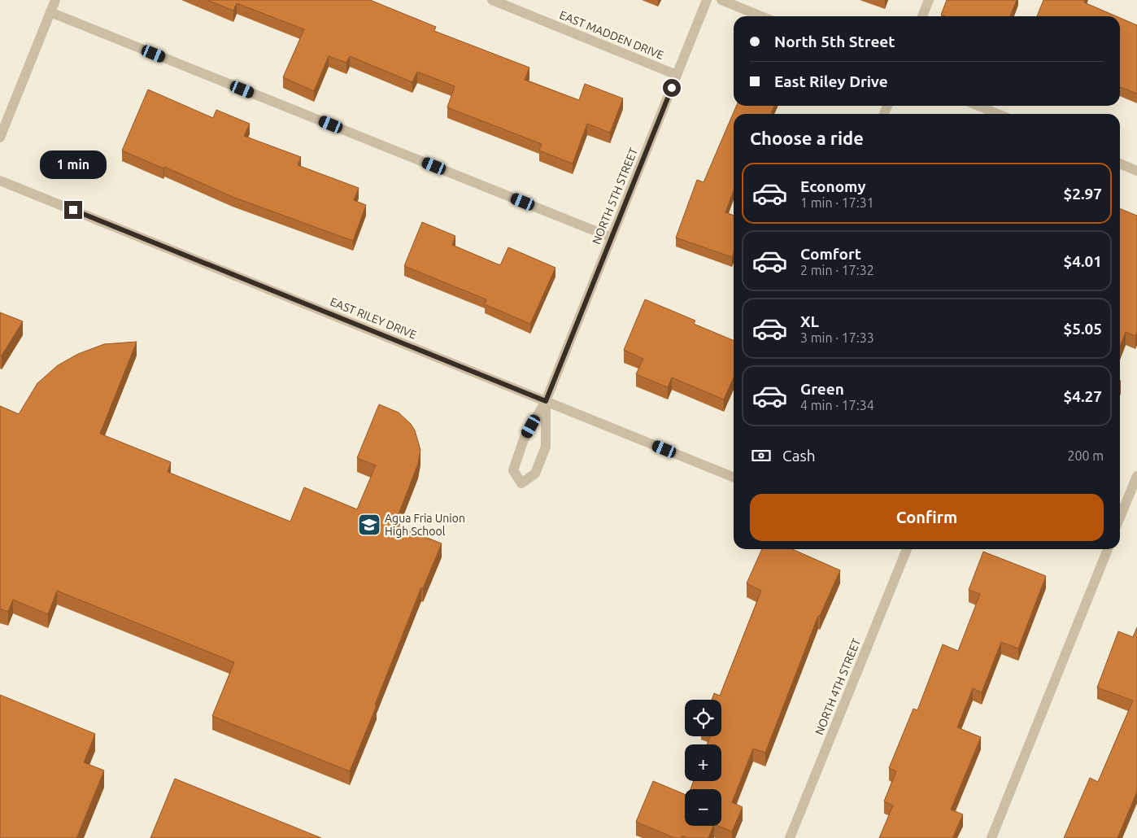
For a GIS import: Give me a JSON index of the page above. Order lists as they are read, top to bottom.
{
  "streets": {
    "street": [
      "EAST MADDEN DRIVE",
      "NORTH 5TH STREET",
      "EAST RILEY DRIVE",
      "NORTH 4TH STREET"
    ]
  },
  "crossings": [
    ["EAST MADDEN DRIVE", "NORTH 5TH STREET"],
    ["NORTH 5TH STREET", "EAST RILEY DRIVE"]
  ],
  "places": {
    "school or university": ["Agua Fria Union High School"]
  },
  "page": {
    "banner": ["North 5th Street", "East Riley Drive"],
    "heading": "Choose a ride",
    "bubble": "1 min",
    "list": [
      {
        "name": "Economy",
        "note": "1 min · 17:31",
        "value": "$2.97"
      },
      {
        "name": "Comfort",
        "note": "2 min · 17:32",
        "value": "$4.01"
      },
      {
        "name": "XL",
        "note": "3 min · 17:33",
        "value": "$5.05"
      },
      {
        "name": "Green",
        "note": "4 min · 17:34",
        "value": "$4.27"
      }
    ],
    "pay": ["Cash", "200 m"],
    "buttons": "Confirm",
    "map_buttons": ["+", "−"]
  }
}
